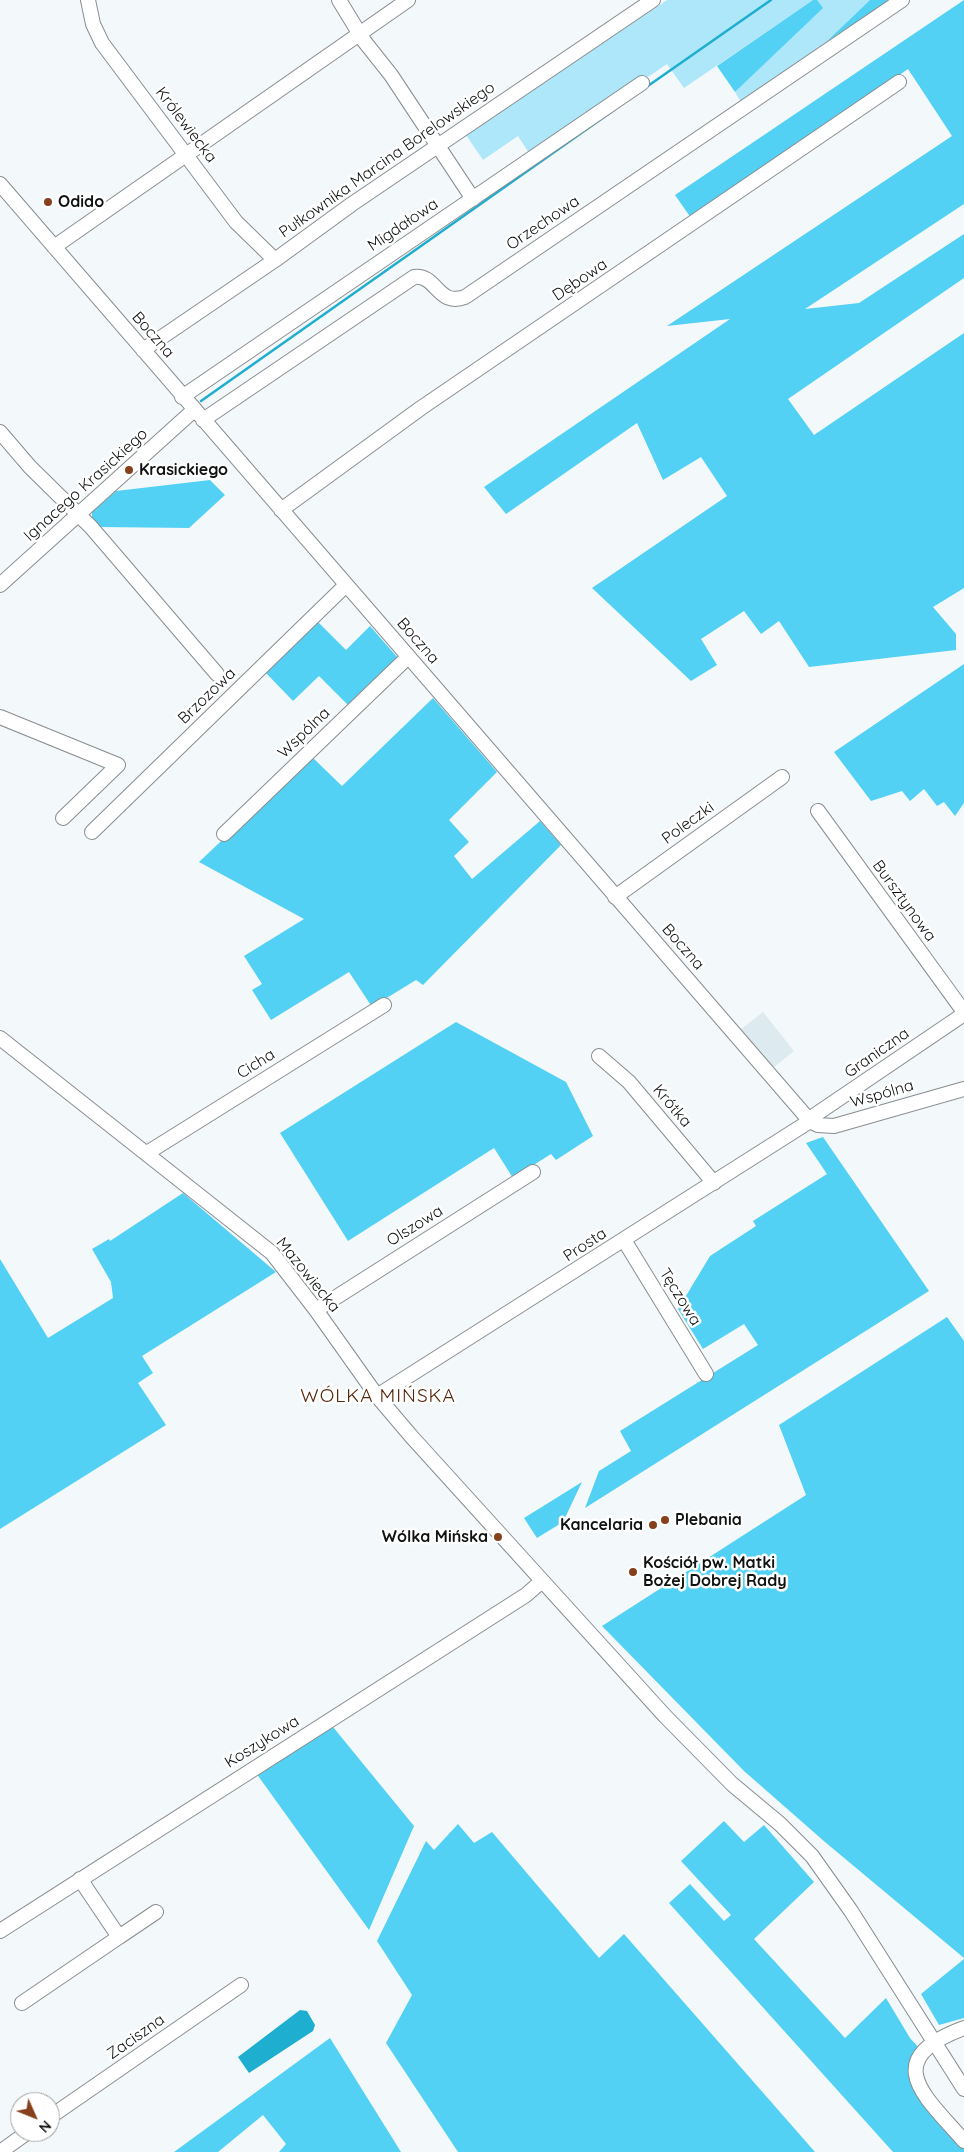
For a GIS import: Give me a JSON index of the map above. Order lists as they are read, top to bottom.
{
  "streets": {
    "street": [
      "Królewiecka",
      "Pułkownika Marcina Borelowskiego",
      "Orzechowa",
      "Migdałowa",
      "Dębowa",
      "Boczna",
      "Ignacego Krasickiego",
      "Brzozowa",
      "Wspólna",
      "Poleczki",
      "Bursztynowa",
      "Graniczna",
      "Cicha",
      "Krótka",
      "Olszowa",
      "Prosta",
      "Mazowiecka",
      "Tęczowa",
      "Koszykowa",
      "Zaciszna"
    ]
  },
  "crossings": [
    ["Królewiecka", "Pułkownika Marcina Borelowskiego"],
    ["Pułkownika Marcina Borelowskiego", "Boczna"],
    ["Orzechowa", "Boczna"],
    ["Orzechowa", "Ignacego Krasickiego"],
    ["Migdałowa", "Boczna"],
    ["Dębowa", "Boczna"],
    ["Boczna", "Ignacego Krasickiego"],
    ["Boczna", "Brzozowa"],
    ["Boczna", "Wspólna"],
    ["Boczna", "Poleczki"],
    ["Boczna", "Graniczna"],
    ["Boczna", "Prosta"],
    ["Wspólna", "Graniczna"],
    ["Wspólna", "Prosta"],
    ["Bursztynowa", "Graniczna"],
    ["Graniczna", "Prosta"],
    ["Cicha", "Mazowiecka"],
    ["Krótka", "Prosta"],
    ["Olszowa", "Mazowiecka"],
    ["Prosta", "Mazowiecka"],
    ["Prosta", "Tęczowa"],
    ["Mazowiecka", "Koszykowa"]
  ],
  "districts": ["WÓLKA MIŃSKA"],
  "places": [
    "Odido",
    "Krasickiego",
    "Plebania",
    "Kancelaria",
    "Wólka Mińska",
    "Kościół pw. Matki Bożej Dobrej Rady"
  ],
  "north": "bottom right"
}
